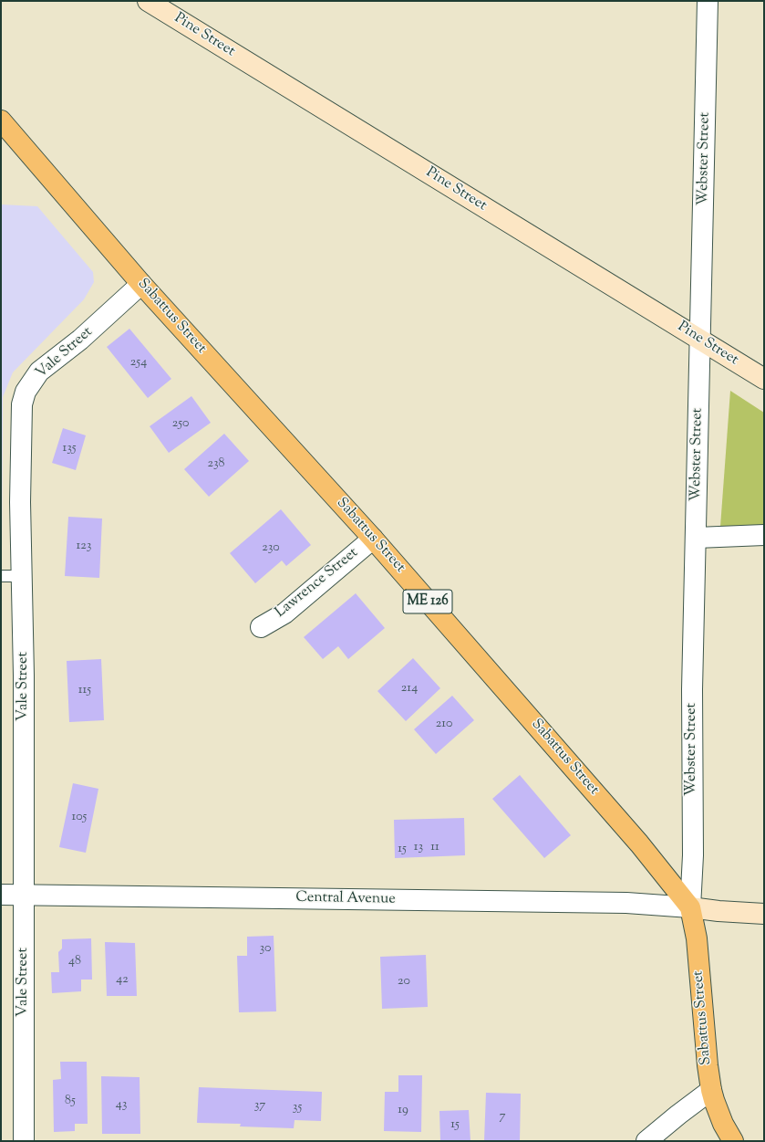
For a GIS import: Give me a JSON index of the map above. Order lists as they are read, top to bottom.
{
  "streets": {
    "main road": ["Pine Street", "Sabattus Street", "ME 126"],
    "street": [
      "Webster Street",
      "Vale Street",
      "Lawrence Street",
      "Central Avenue"
    ]
  },
  "crossings": [
    ["Pine Street", "Webster Street"],
    ["Webster Street", "Sabattus Street"],
    ["Webster Street", "Central Avenue"],
    ["Sabattus Street", "Vale Street"],
    ["Sabattus Street", "Lawrence Street"],
    ["Sabattus Street", "Central Avenue"],
    ["Vale Street", "Central Avenue"]
  ],
  "house_numbers": [
    "254",
    "250",
    "135",
    "238",
    "123",
    "230",
    "214",
    "115",
    "210",
    "105",
    "13",
    "11",
    "15",
    "30",
    "48",
    "42",
    "20",
    "85",
    "43",
    "37",
    "35",
    "19",
    "7",
    "15"
  ]
}
